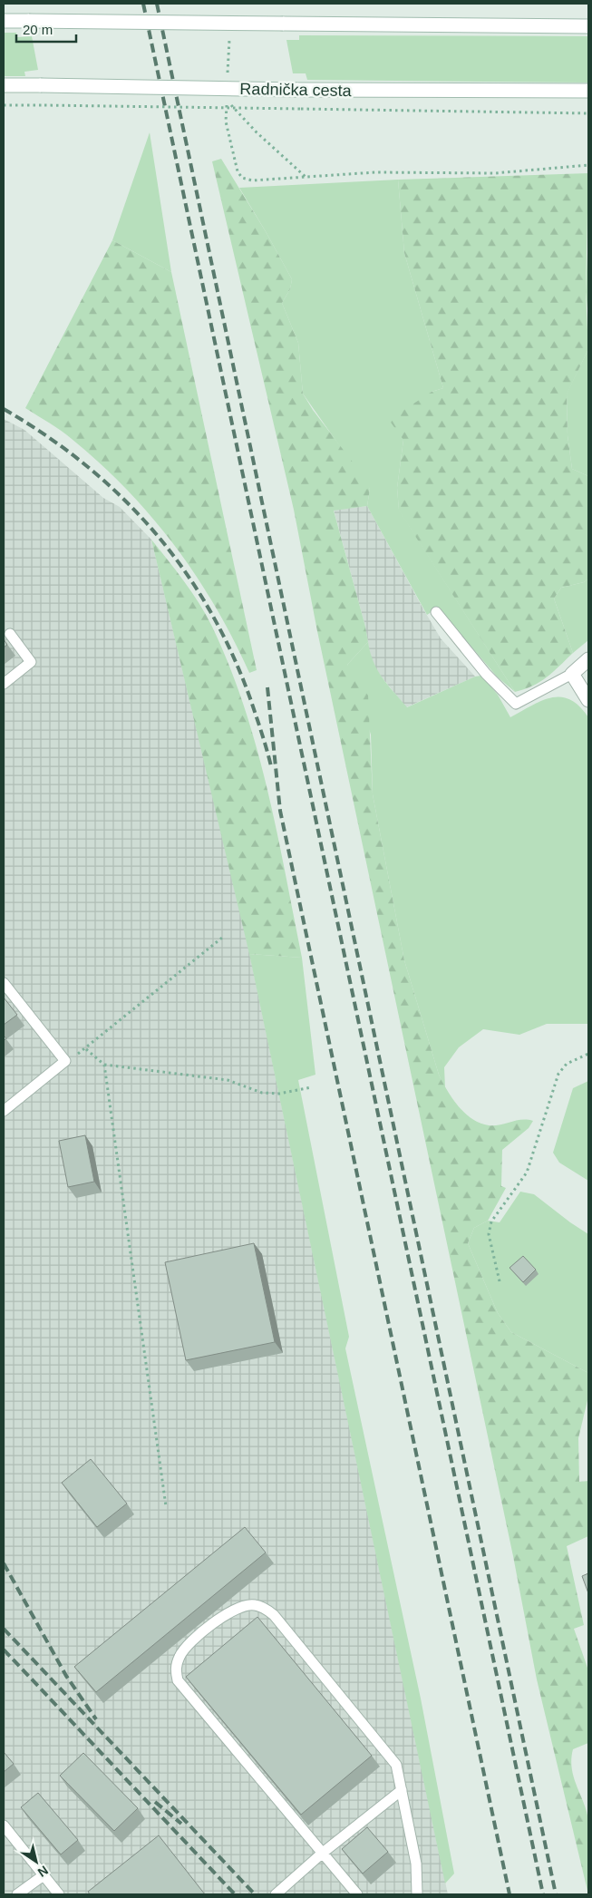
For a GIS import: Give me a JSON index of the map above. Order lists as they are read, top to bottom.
{
  "streets": {
    "main road": ["Radnička cesta"]
  },
  "scale_bar": "20 m",
  "north": "bottom right"
}
